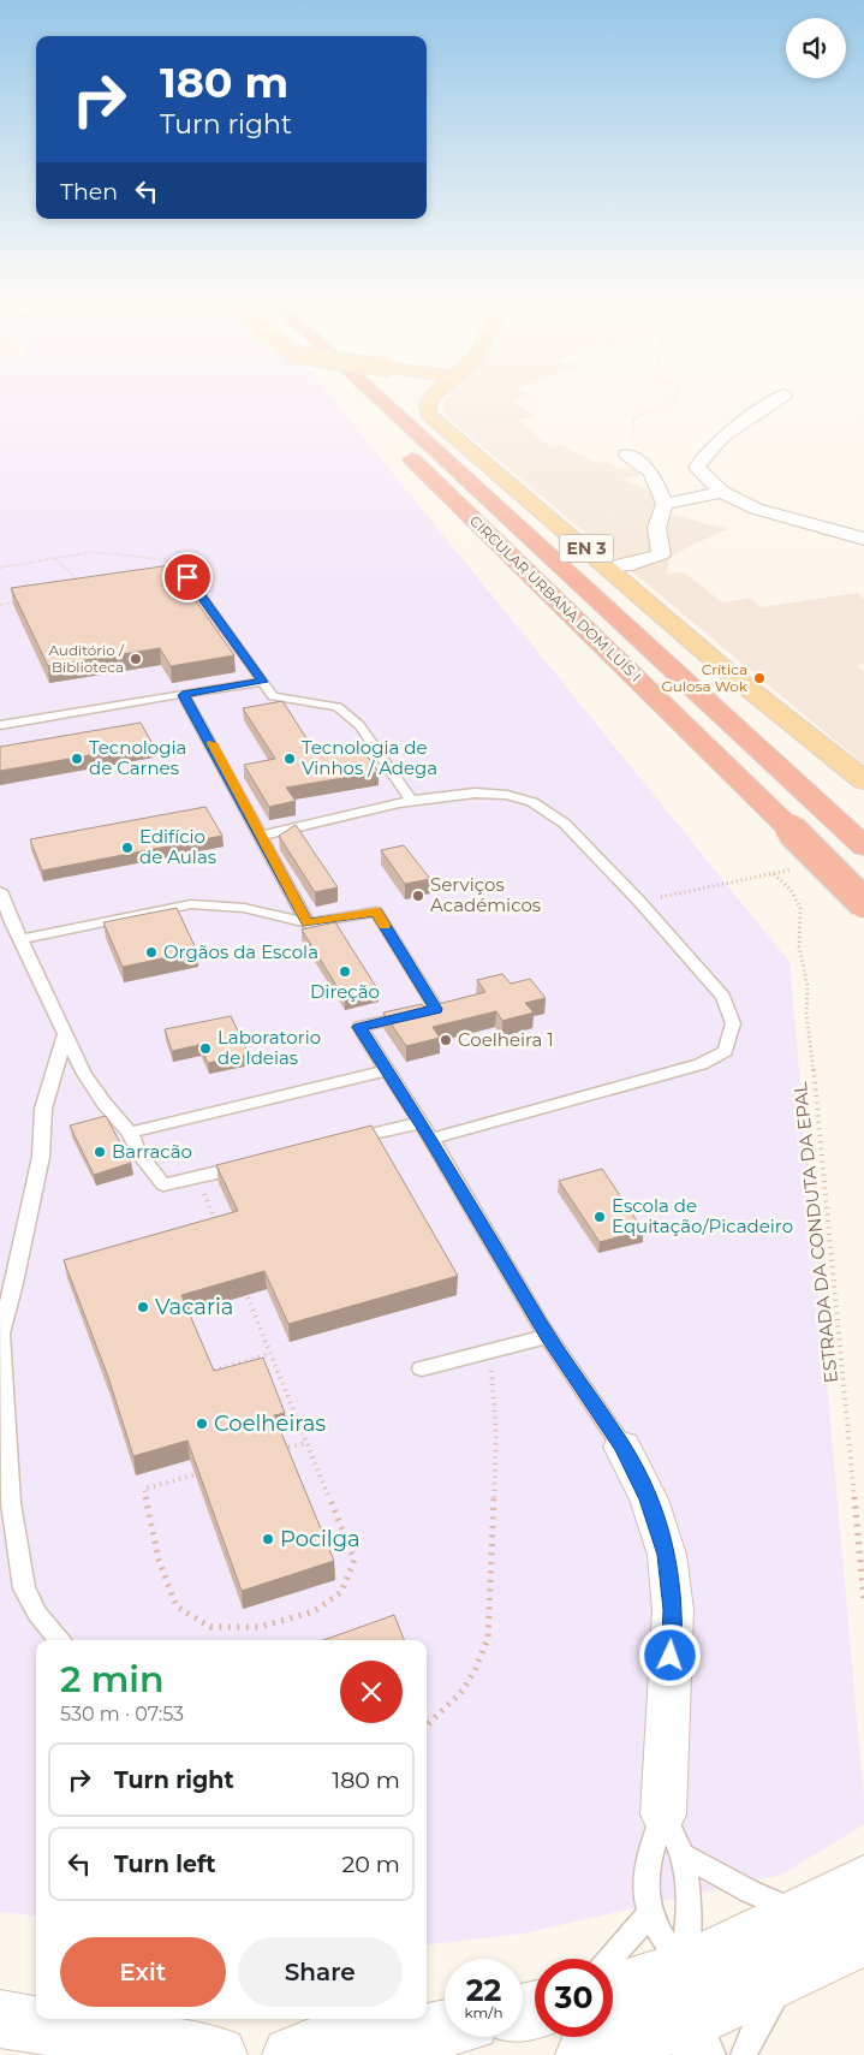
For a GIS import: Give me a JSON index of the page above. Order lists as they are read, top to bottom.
{
  "streets": {
    "highway": ["CIRCULAR URBANA DOM LUÍS I"],
    "main road": ["EN 3"],
    "path": ["ESTRADA DA CONDUTA DA EPAL"]
  },
  "places": [
    "Auditório / Biblioteca",
    "Crítica Gulosa Wok",
    "Tecnologia de Carnes",
    "Tecnologia de Vinhos / Adega",
    "Edifício de Aulas",
    "Serviços Académicos",
    "Orgãos da Escola",
    "Direção",
    "Coelheira 1",
    "Laboratorio de Ideias",
    "Barracão",
    "Escola de Equitação/Picadeiro",
    "Vacaria",
    "Coelheiras",
    "Pocilga"
  ],
  "page": {
    "turn": ["180 m", "Turn right"],
    "then": "Then",
    "heading": ["2 min", "530 m · 07:53"],
    "list": [
      {
        "name": "Turn right",
        "value": "180 m"
      },
      {
        "name": "Turn left",
        "value": "20 m"
      }
    ],
    "buttons": ["Exit", "Share"],
    "speed": "22 km/h",
    "limit": "30"
  }
}
